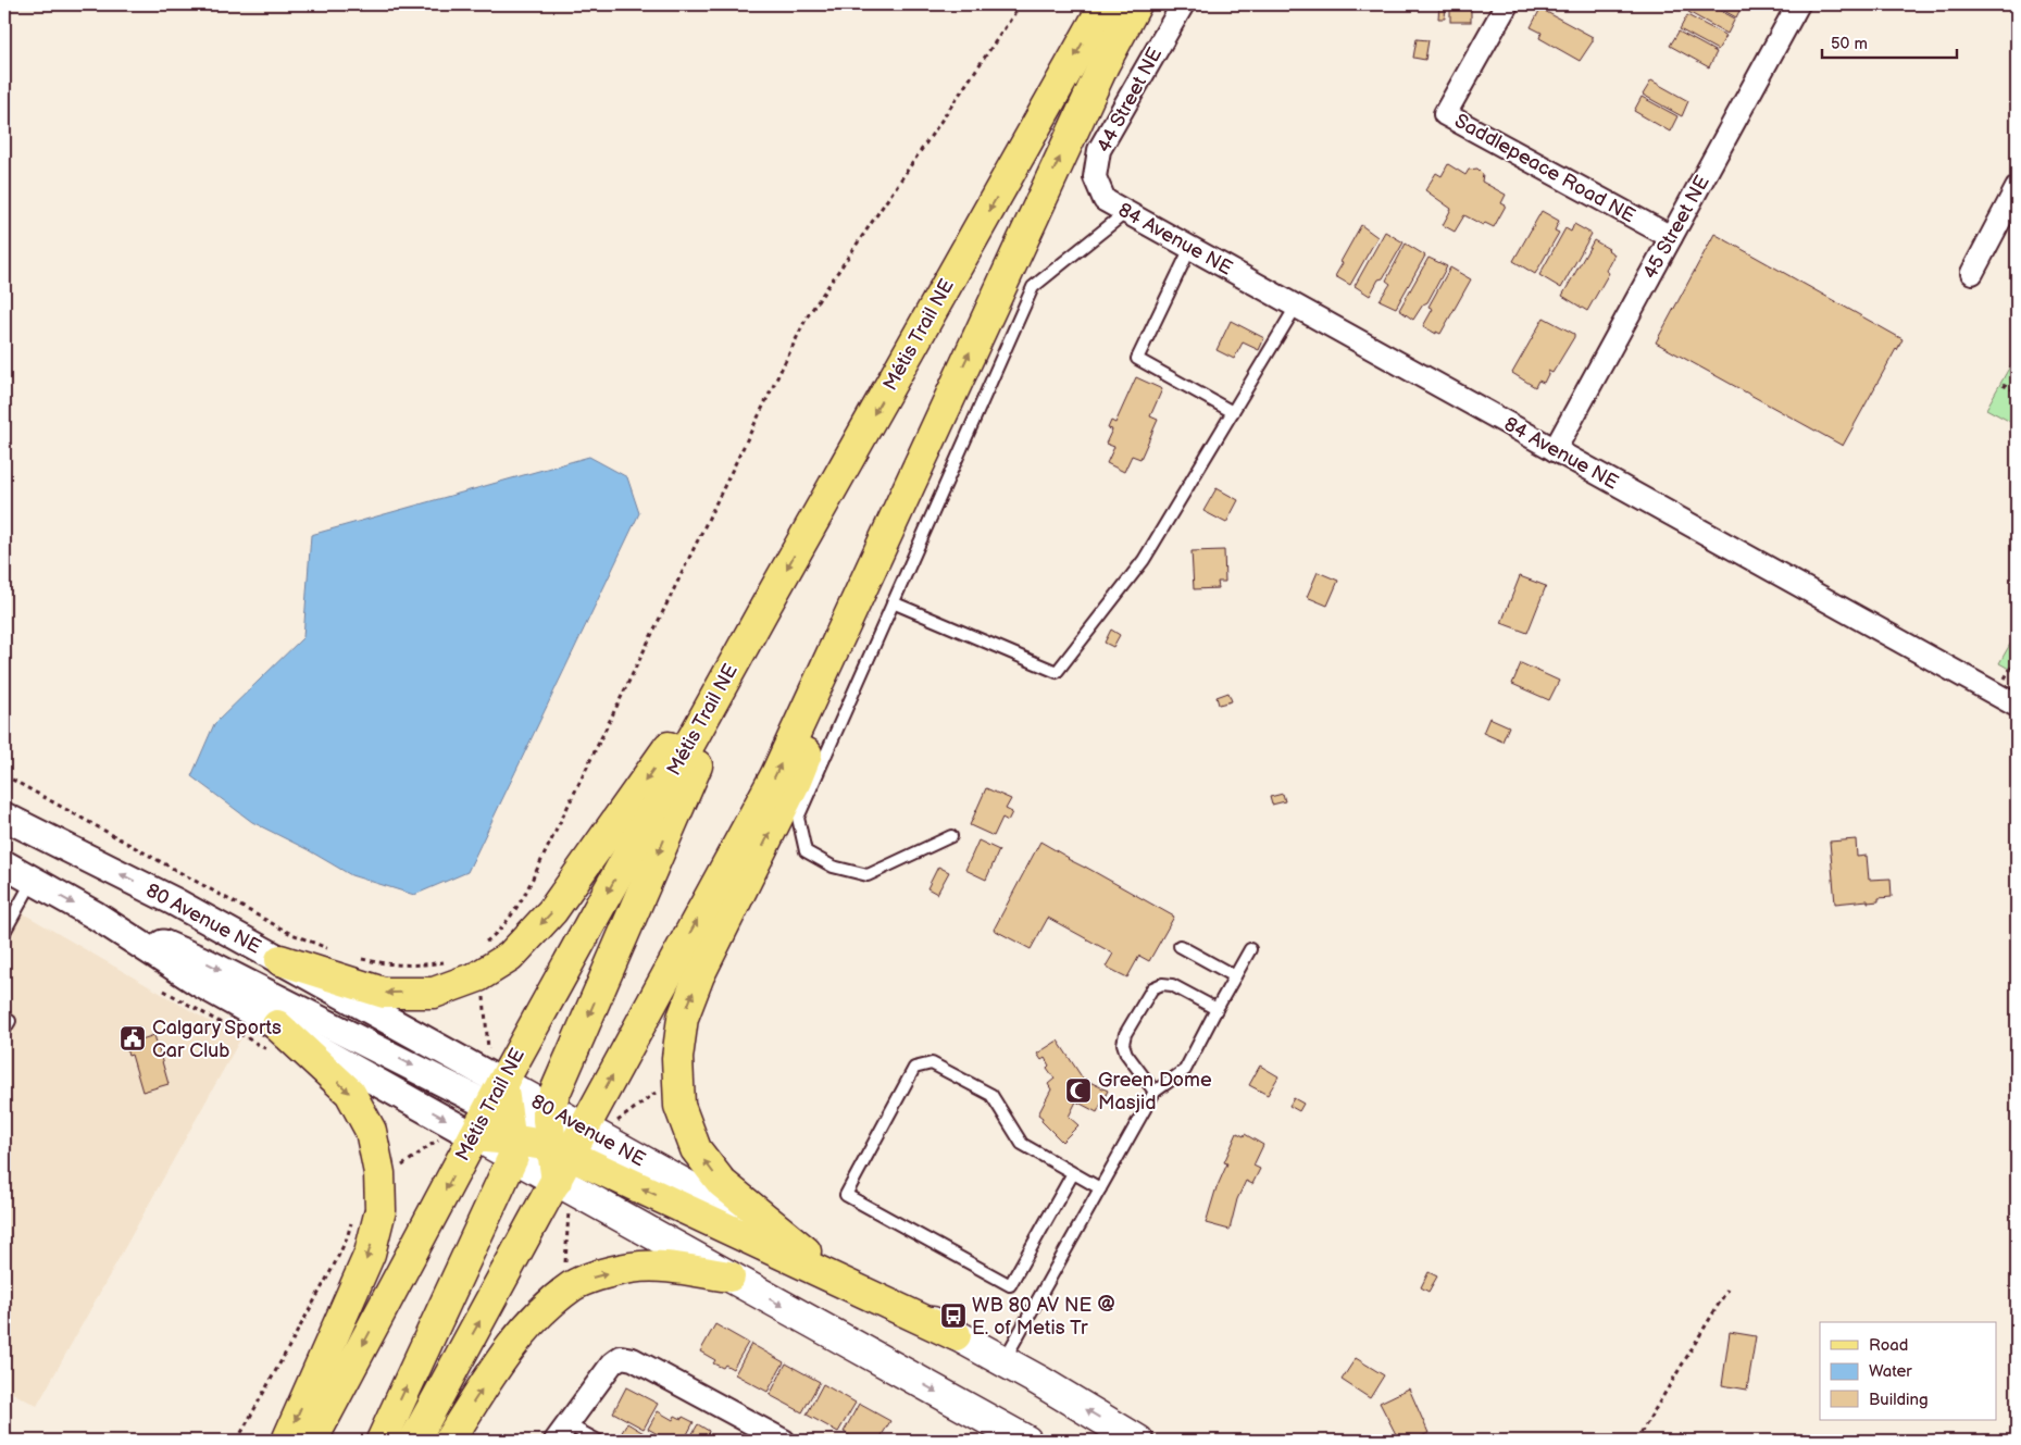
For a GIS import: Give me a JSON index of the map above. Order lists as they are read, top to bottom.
{
  "streets": {
    "main road": ["Métis Trail NE", "80 Avenue NE"],
    "street": [
      "44 Street NE",
      "Saddlepeace Road NE",
      "45 Street NE",
      "84 Avenue NE"
    ]
  },
  "crossings": [
    ["44 Street NE", "84 Avenue NE"],
    ["Saddlepeace Road NE", "45 Street NE"],
    ["45 Street NE", "84 Avenue NE"],
    ["Métis Trail NE", "80 Avenue NE"]
  ],
  "one_way": ["80 Avenue NE"],
  "places": {
    "public building": ["Calgary Sports Car Club"],
    "mosque": ["Green Dome Masjid"],
    "bus stop": ["WB 80 AV NE @ E. of Metis Tr"]
  },
  "legend": ["Road", "Water", "Building"],
  "scale_bar": "50 m"
}
